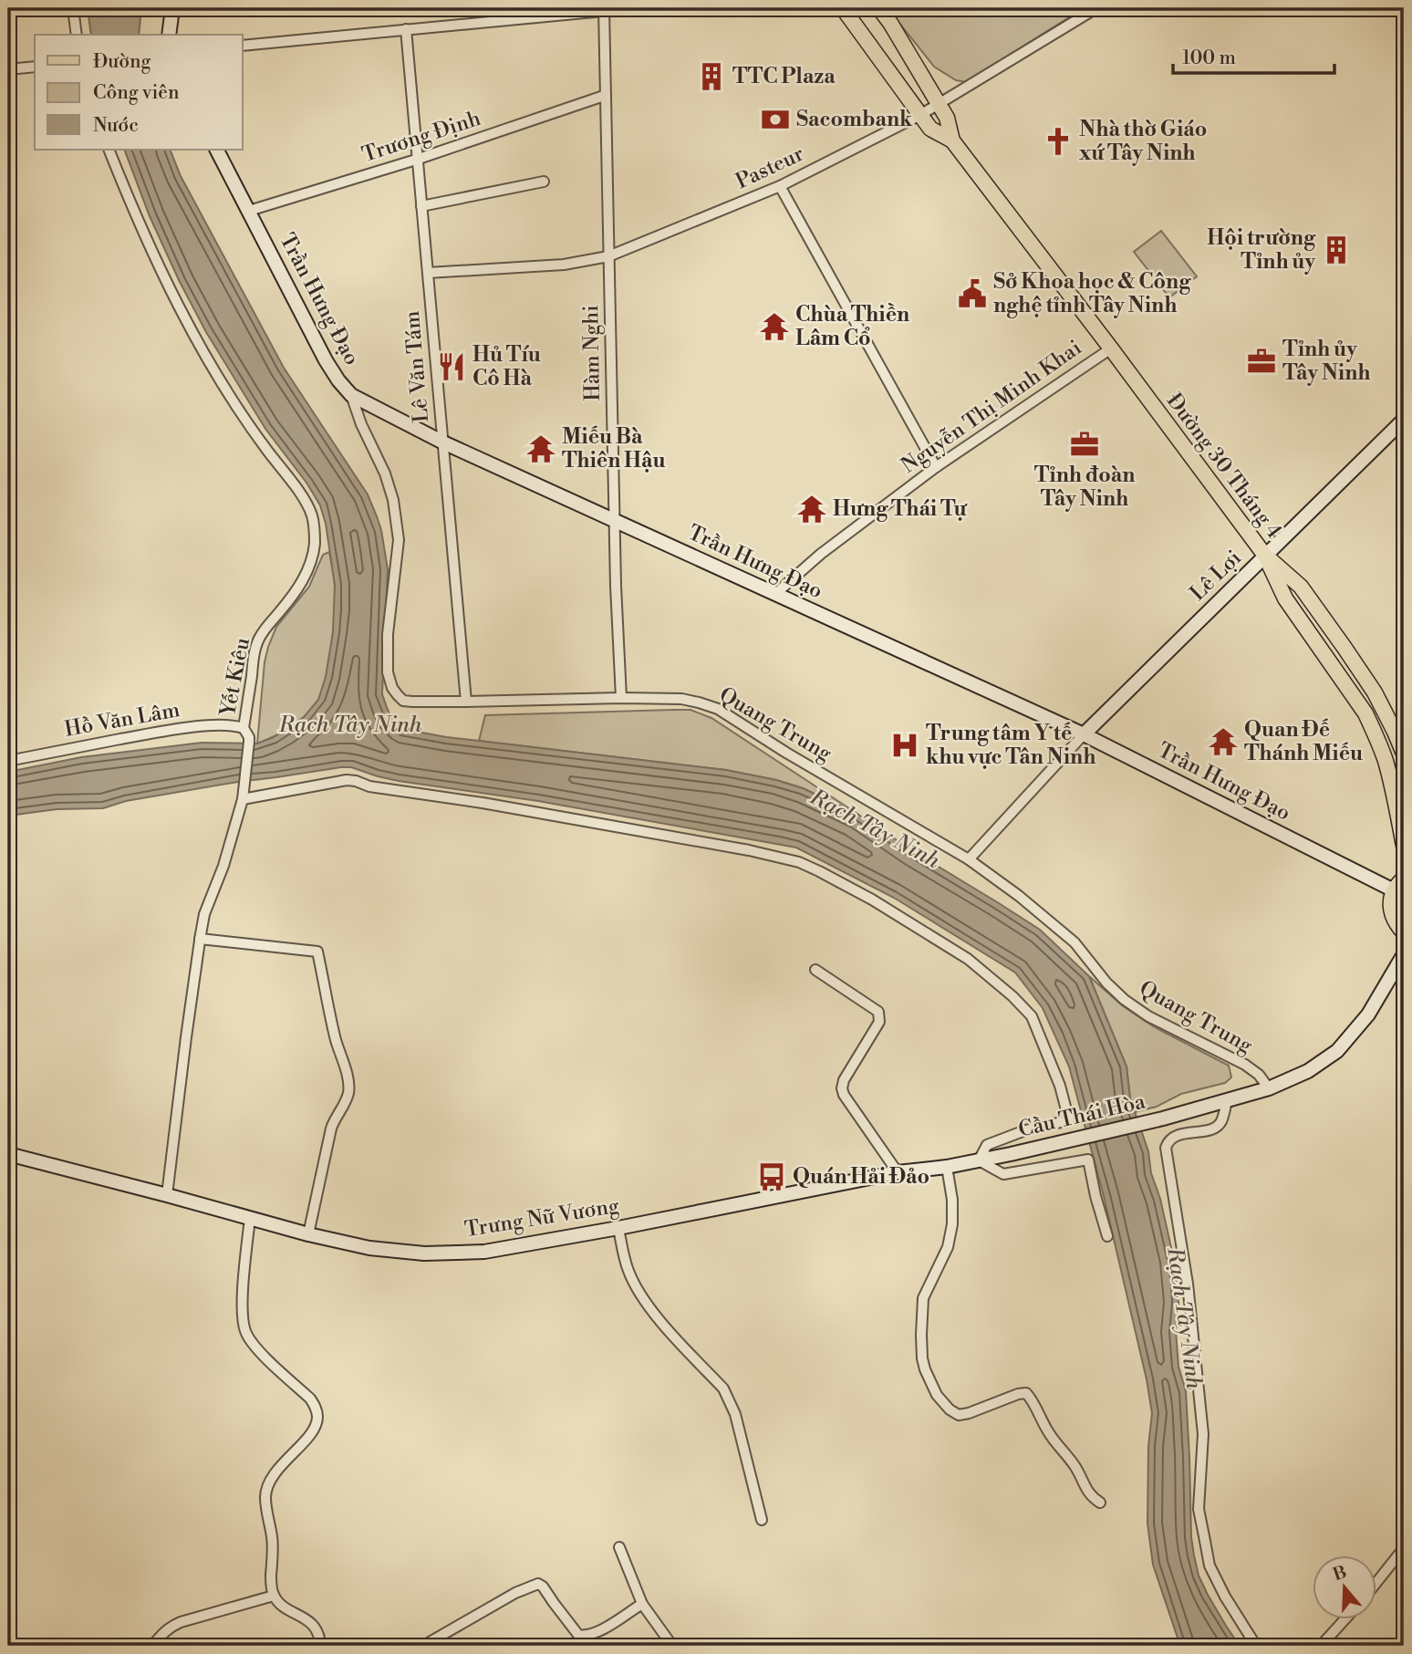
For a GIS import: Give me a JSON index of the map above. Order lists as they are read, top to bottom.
{
  "streets": {
    "main road": ["Đường 30 Tháng 4"],
    "street": [
      "Trương Định",
      "Pasteur",
      "Trần Hưng Đạo",
      "Hàm Nghi",
      "Lê Văn Tám",
      "Nguyễn Thị Minh Khai",
      "Lê Lợi",
      "Yết Kiêu",
      "Hồ Văn Lâm",
      "Quang Trung",
      "Cầu Thái Hòa",
      "Trưng Nữ Vương"
    ]
  },
  "crossings": [
    ["Trương Định", "Trần Hưng Đạo"],
    ["Trương Định", "Hàm Nghi"],
    ["Trương Định", "Lê Văn Tám"],
    ["Pasteur", "Hàm Nghi"],
    ["Pasteur", "Lê Văn Tám"],
    ["Pasteur", "Đường 30 Tháng 4"],
    ["Trần Hưng Đạo", "Hàm Nghi"],
    ["Trần Hưng Đạo", "Lê Văn Tám"],
    ["Trần Hưng Đạo", "Nguyễn Thị Minh Khai"],
    ["Trần Hưng Đạo", "Lê Lợi"],
    ["Trần Hưng Đạo", "Quang Trung"],
    ["Hàm Nghi", "Quang Trung"],
    ["Lê Văn Tám", "Quang Trung"],
    ["Nguyễn Thị Minh Khai", "Đường 30 Tháng 4"],
    ["Đường 30 Tháng 4", "Lê Lợi"],
    ["Yết Kiêu", "Hồ Văn Lâm"],
    ["Yết Kiêu", "Trưng Nữ Vương"],
    ["Cầu Thái Hòa", "Trưng Nữ Vương"]
  ],
  "water": ["Rạch Tây Ninh"],
  "places": {
    "building": ["TTC Plaza", "Hội trường Tỉnh ủy"],
    "bank": ["Sacombank"],
    "church": ["Nhà thờ Giáo xứ Tây Ninh"],
    "public building": ["Sở Khoa học & Công nghệ tỉnh Tây Ninh"],
    "temple": [
      "Chùa Thiền Lâm Cổ",
      "Miếu Bà Thiên Hậu",
      "Hưng Thái Tự",
      "Quan Đế Thánh Miếu"
    ],
    "office": ["Tỉnh ủy Tây Ninh", "Tỉnh đoàn Tây Ninh"],
    "restaurant": ["Hủ Tíu Cô Hà"],
    "hospital": ["Trung tâm Y tế khu vực Tân Ninh"],
    "bus stop": ["Quán Hải Đảo"]
  },
  "legend": ["Đường", "Công viên", "Nước"],
  "scale_bar": "100 m",
  "north": "top"
}
